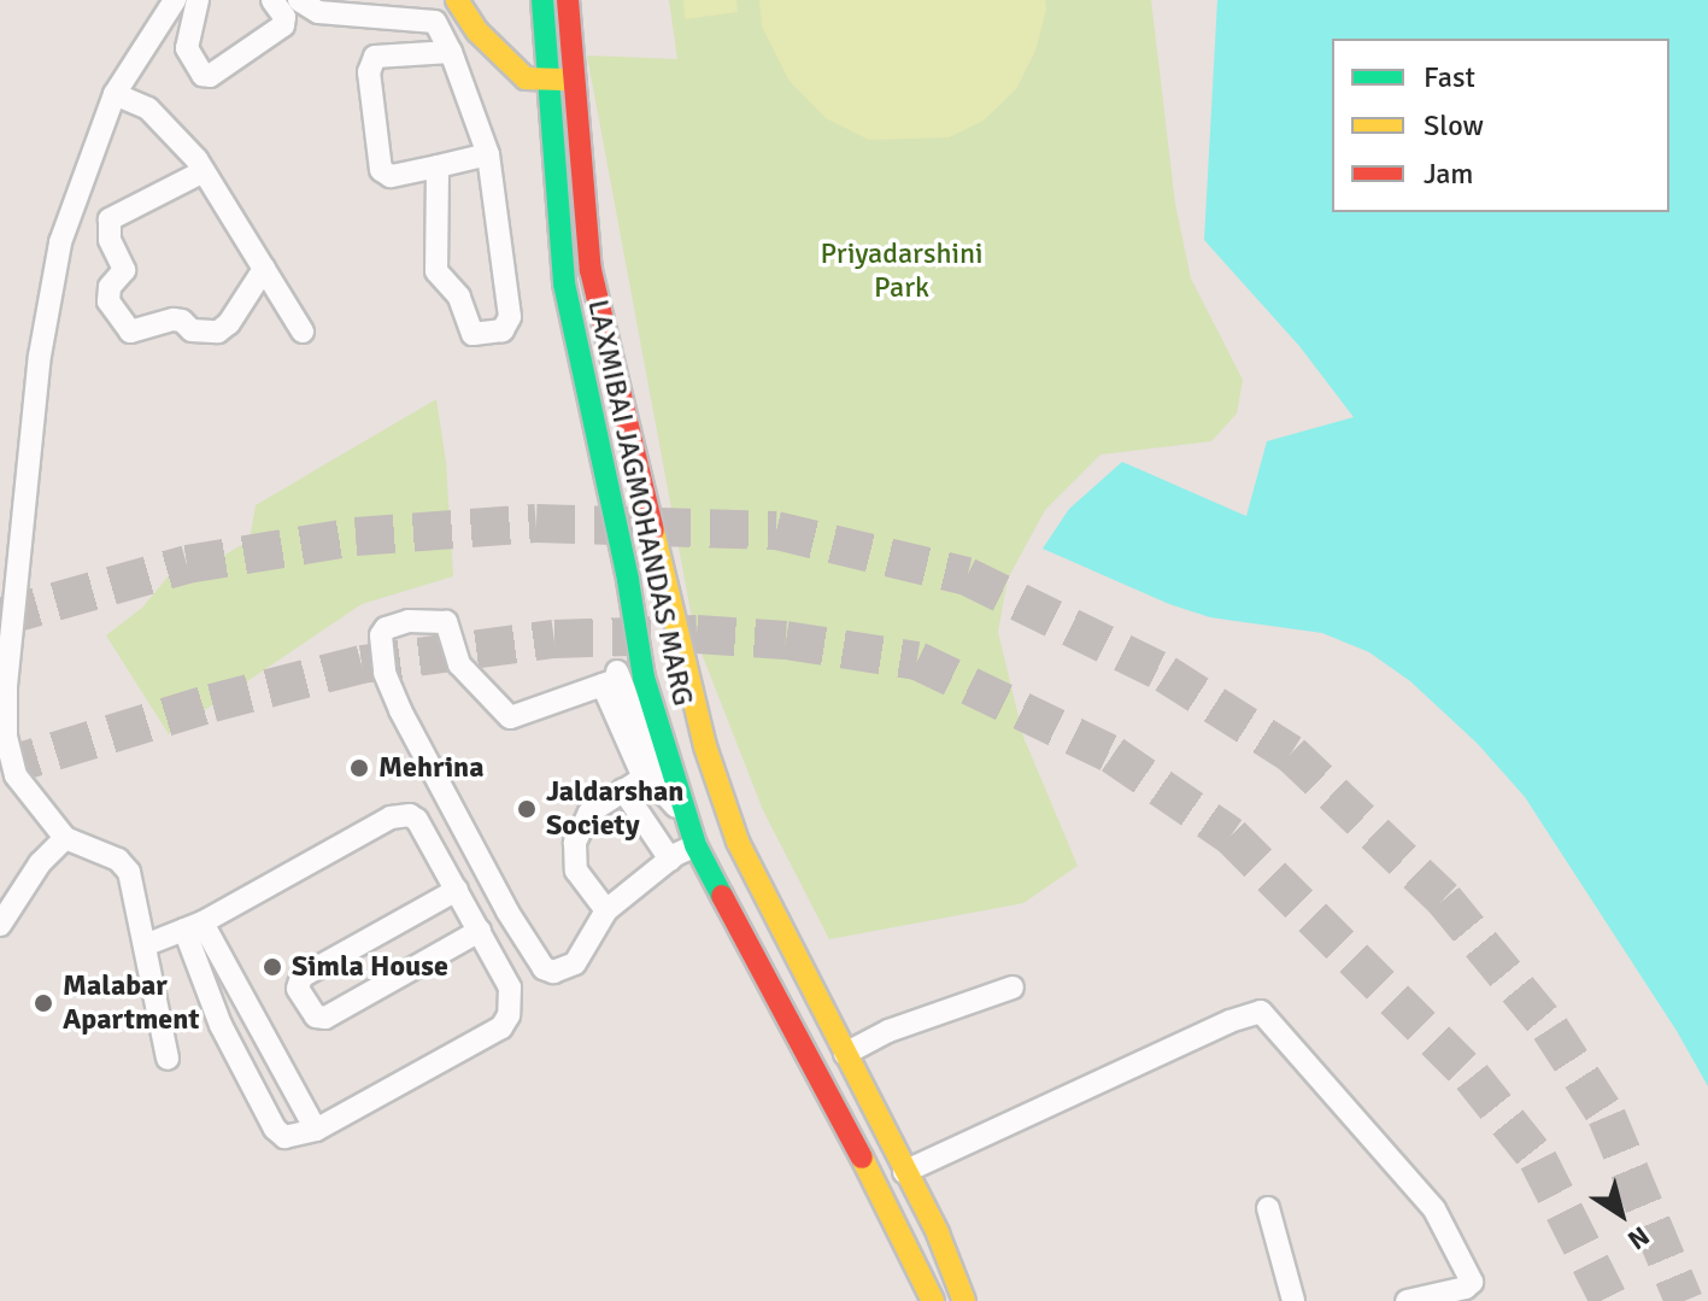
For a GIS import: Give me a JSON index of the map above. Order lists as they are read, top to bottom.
{
  "streets": {
    "main road": ["LAXMIBAI JAGMOHANDAS MARG"]
  },
  "parks": ["Priyadarshini Park"],
  "places": [
    "Mehrina",
    "Jaldarshan Society",
    "Simla House",
    "Malabar Apartment"
  ],
  "legend": ["Fast", "Slow", "Jam"],
  "north": "bottom right"
}
